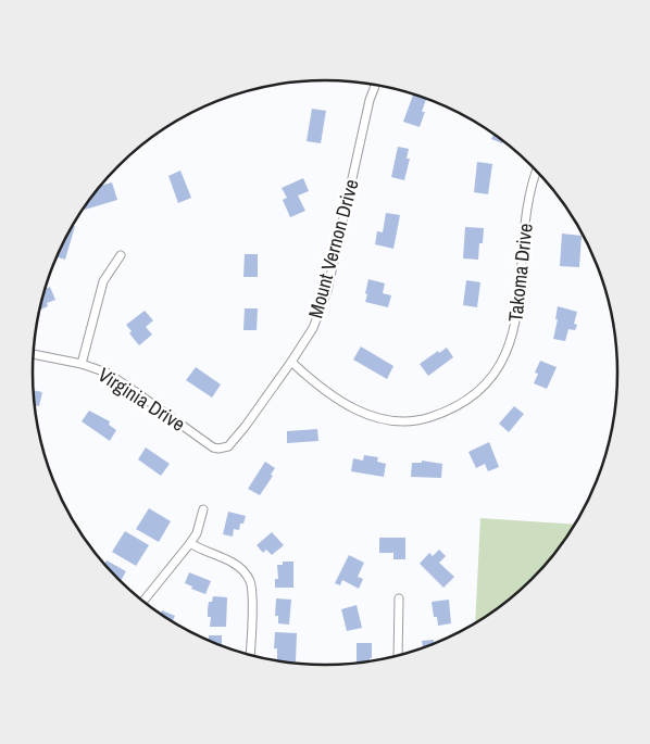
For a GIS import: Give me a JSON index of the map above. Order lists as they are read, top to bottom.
{
  "streets": {
    "street": ["Mount Vernon Drive", "Takoma Drive", "Virginia Drive"]
  },
  "crossings": [
    ["Mount Vernon Drive", "Takoma Drive"],
    ["Mount Vernon Drive", "Virginia Drive"]
  ]
}
